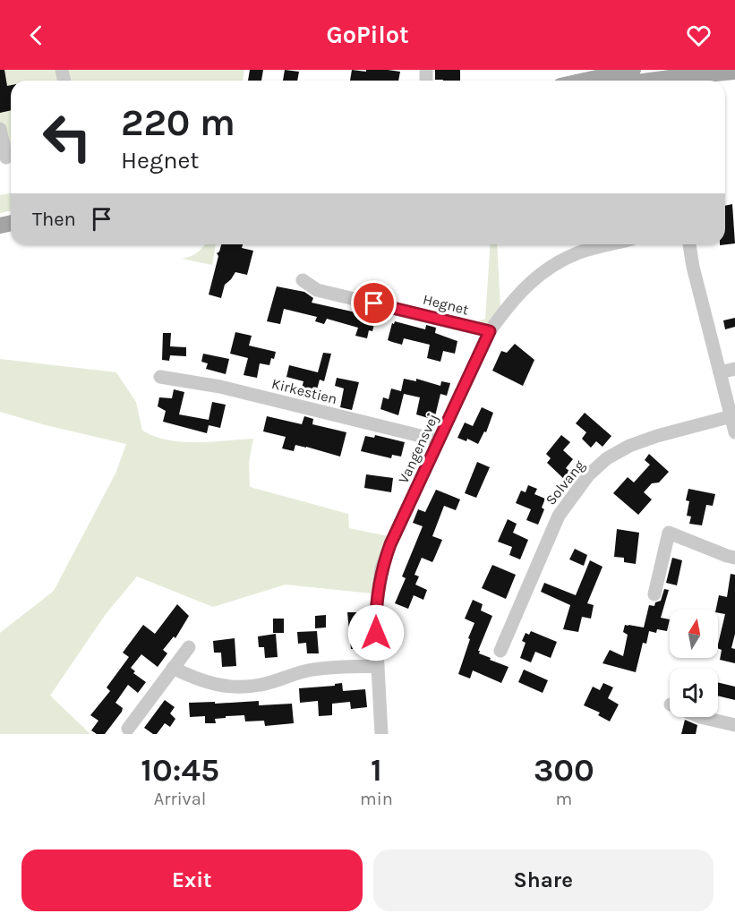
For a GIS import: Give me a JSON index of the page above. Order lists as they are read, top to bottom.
{
  "streets": {
    "street": [
      "Hegnet",
      "Kirkestien",
      "Vangensvej",
      "Solvang"
    ]
  },
  "crossings": [
    ["Hegnet", "Vangensvej"],
    ["Kirkestien", "Vangensvej"]
  ],
  "north": "top",
  "page": {
    "header": "GoPilot",
    "turn": ["220 m", "Hegnet"],
    "then": "Then",
    "eta": [
      "10:45",
      "Arrival",
      "1",
      "min",
      "300",
      "m"
    ],
    "buttons": ["Exit", "Share"]
  }
}
